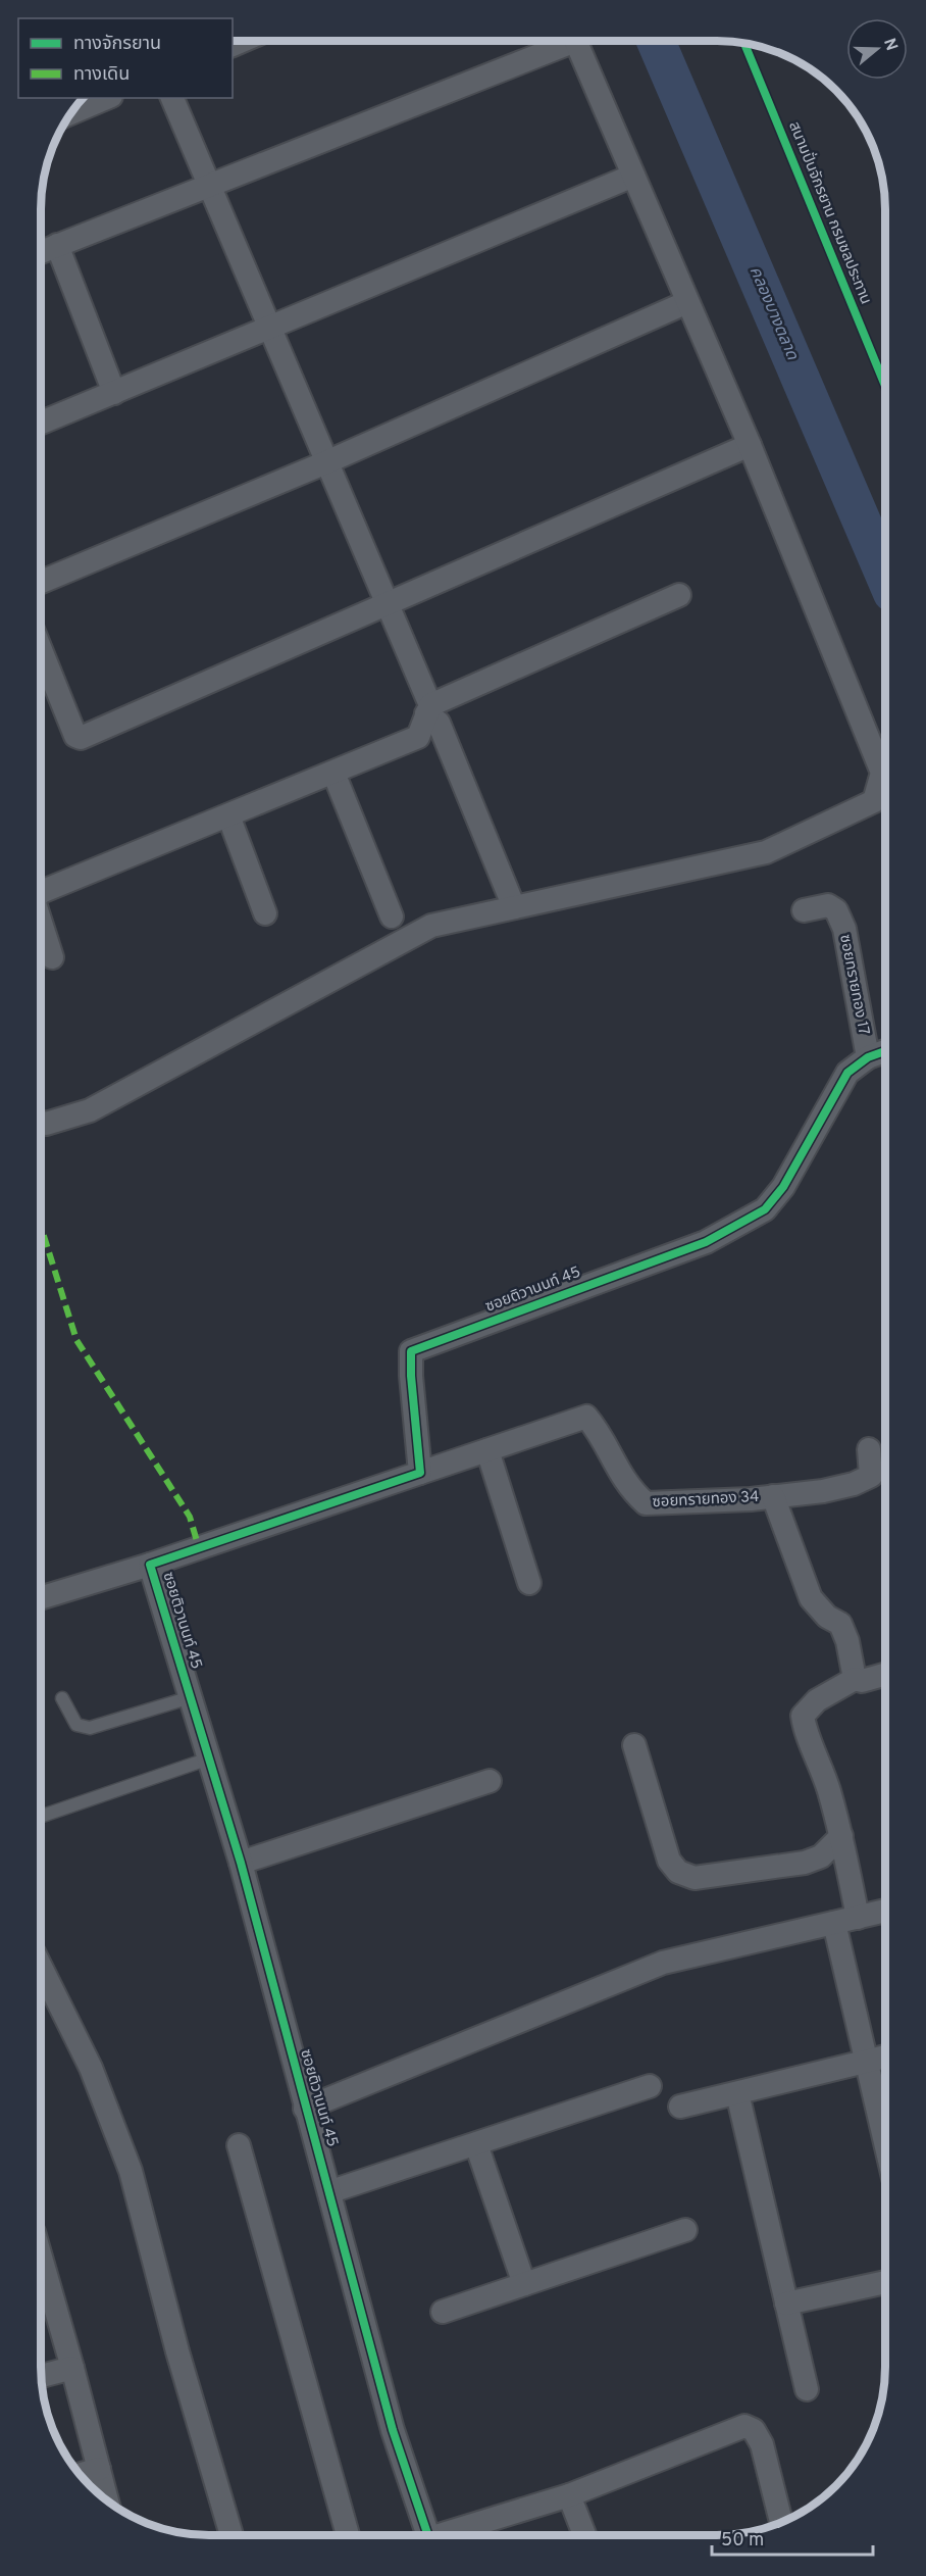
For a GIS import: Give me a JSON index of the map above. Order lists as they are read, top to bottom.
{
  "streets": {
    "street": ["ซอยทรายทอง 17", "ซอยติวานนท์ 45", "ซอยทรายทอง 34"],
    "cycle path": ["สนามปั่นจักรยาน กรมชลประทาน"]
  },
  "crossings": [
    ["ซอยทรายทอง 17", "ซอยติวานนท์ 45"],
    ["ซอยติวานนท์ 45", "ซอยทรายทอง 34"]
  ],
  "water": ["คลองบางตลาด"],
  "legend": ["ทางจักรยาน", "ทางเดิน"],
  "scale_bar": "50 m",
  "north": "right"
}
